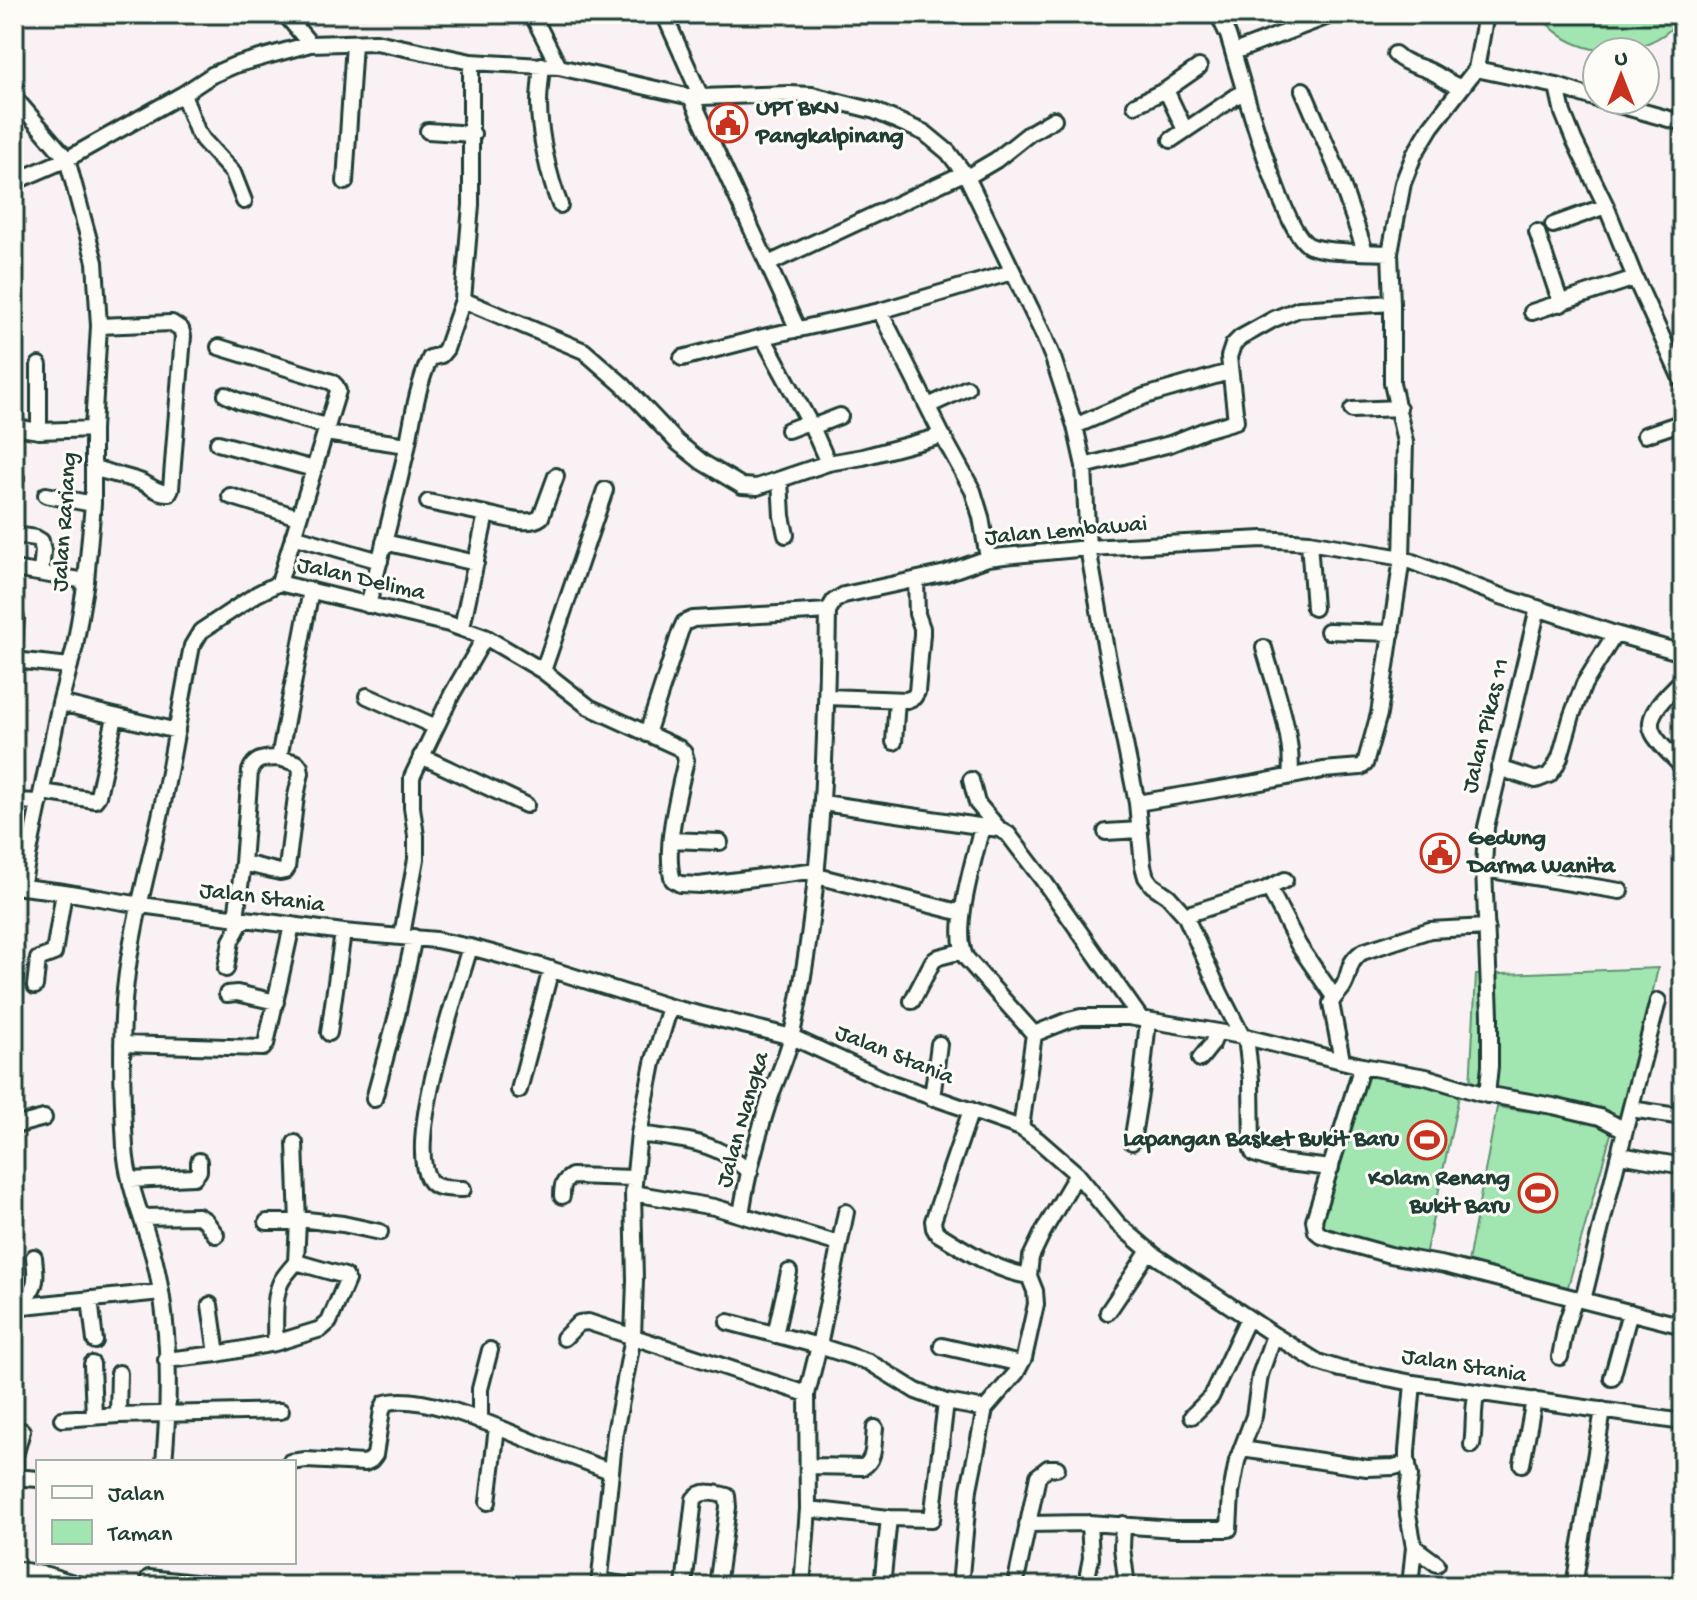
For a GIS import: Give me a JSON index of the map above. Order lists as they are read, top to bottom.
{
  "streets": {
    "street": [
      "Jalan Rariang",
      "Jalan Lembawai",
      "Jalan Delima",
      "Jalan Pikas 11",
      "Jalan Stania",
      "Jalan Nangka"
    ]
  },
  "crossings": [
    ["Jalan Rariang", "Jalan Stania"],
    ["Jalan Lembawai", "Jalan Pikas 11"],
    ["Jalan Delima", "Jalan Stania"],
    ["Jalan Stania", "Jalan Nangka"]
  ],
  "places": {
    "public building": ["UPT BKN Pangkalpinang", "Gedung Darma Wanita"],
    "sports": ["Lapangan Basket Bukit Baru", "Kolam Renang Bukit Baru"]
  },
  "legend": ["Jalan", "Taman"],
  "north": "top"
}
